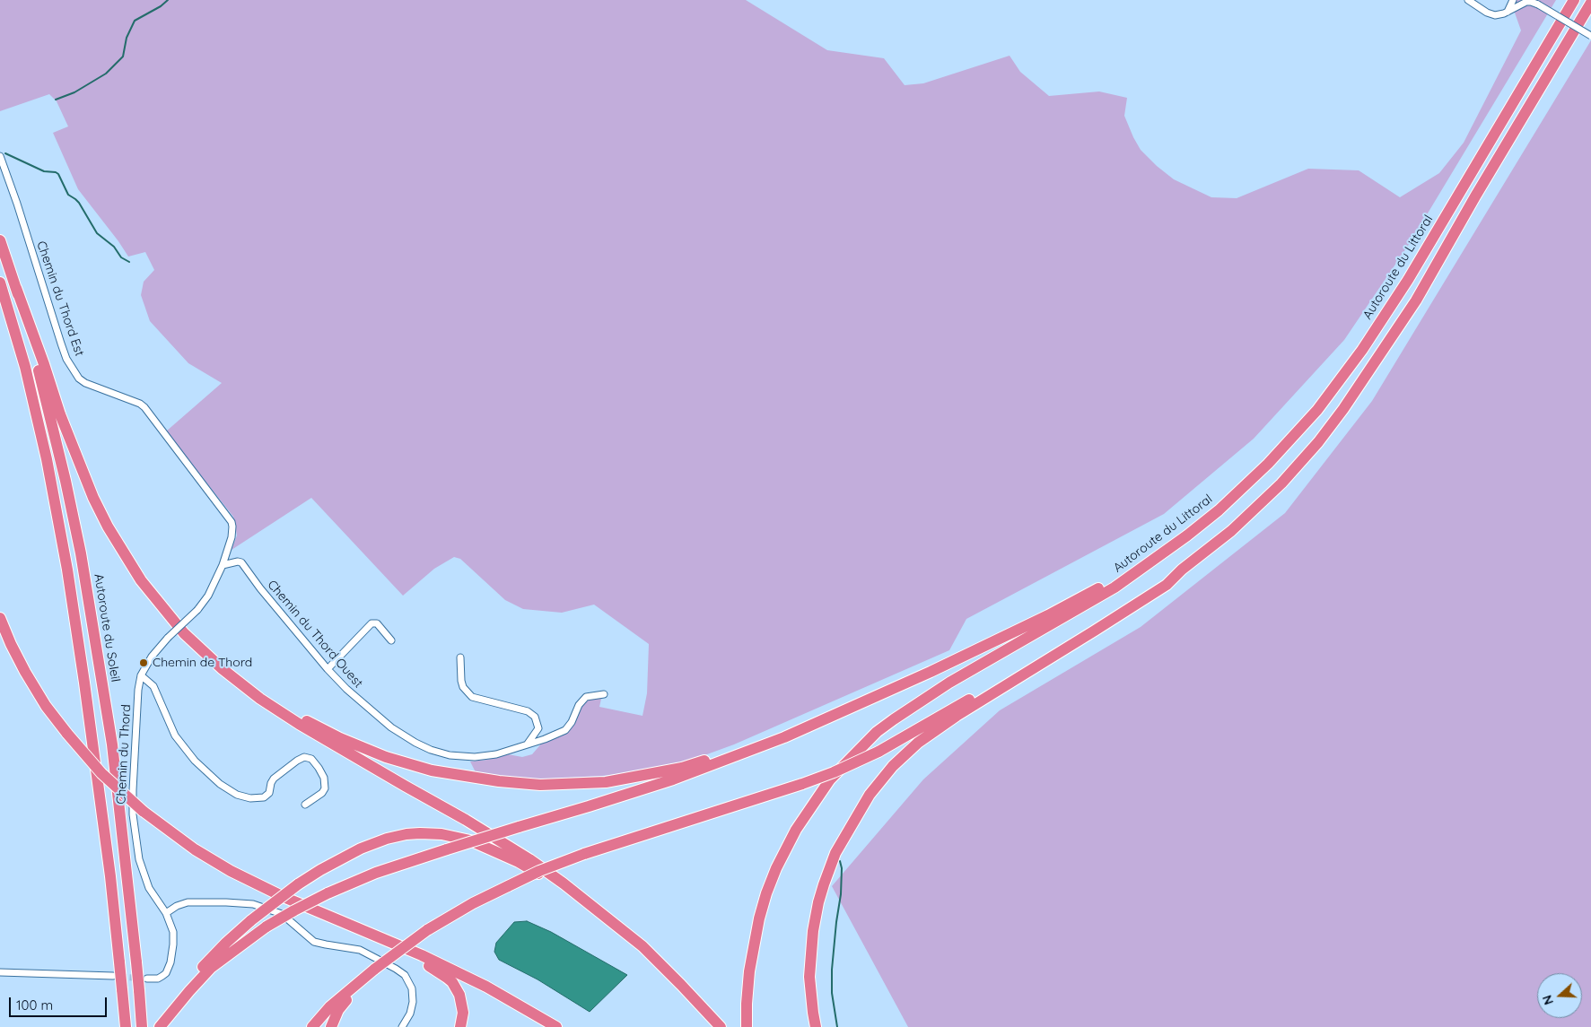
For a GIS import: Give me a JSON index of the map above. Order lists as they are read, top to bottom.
{
  "streets": {
    "highway": ["Autoroute du Littoral", "Autoroute du Soleil"],
    "street": ["Chemin du Thord Est", "Chemin du Thord Ouest", "Chemin du Thord"]
  },
  "crossings": [
    ["Chemin du Thord Est", "Chemin du Thord Ouest"],
    ["Chemin du Thord Est", "Chemin du Thord"],
    ["Chemin du Thord Ouest", "Chemin du Thord"]
  ],
  "places": ["Chemin de Thord"],
  "scale_bar": "100 m",
  "north": "left"
}
